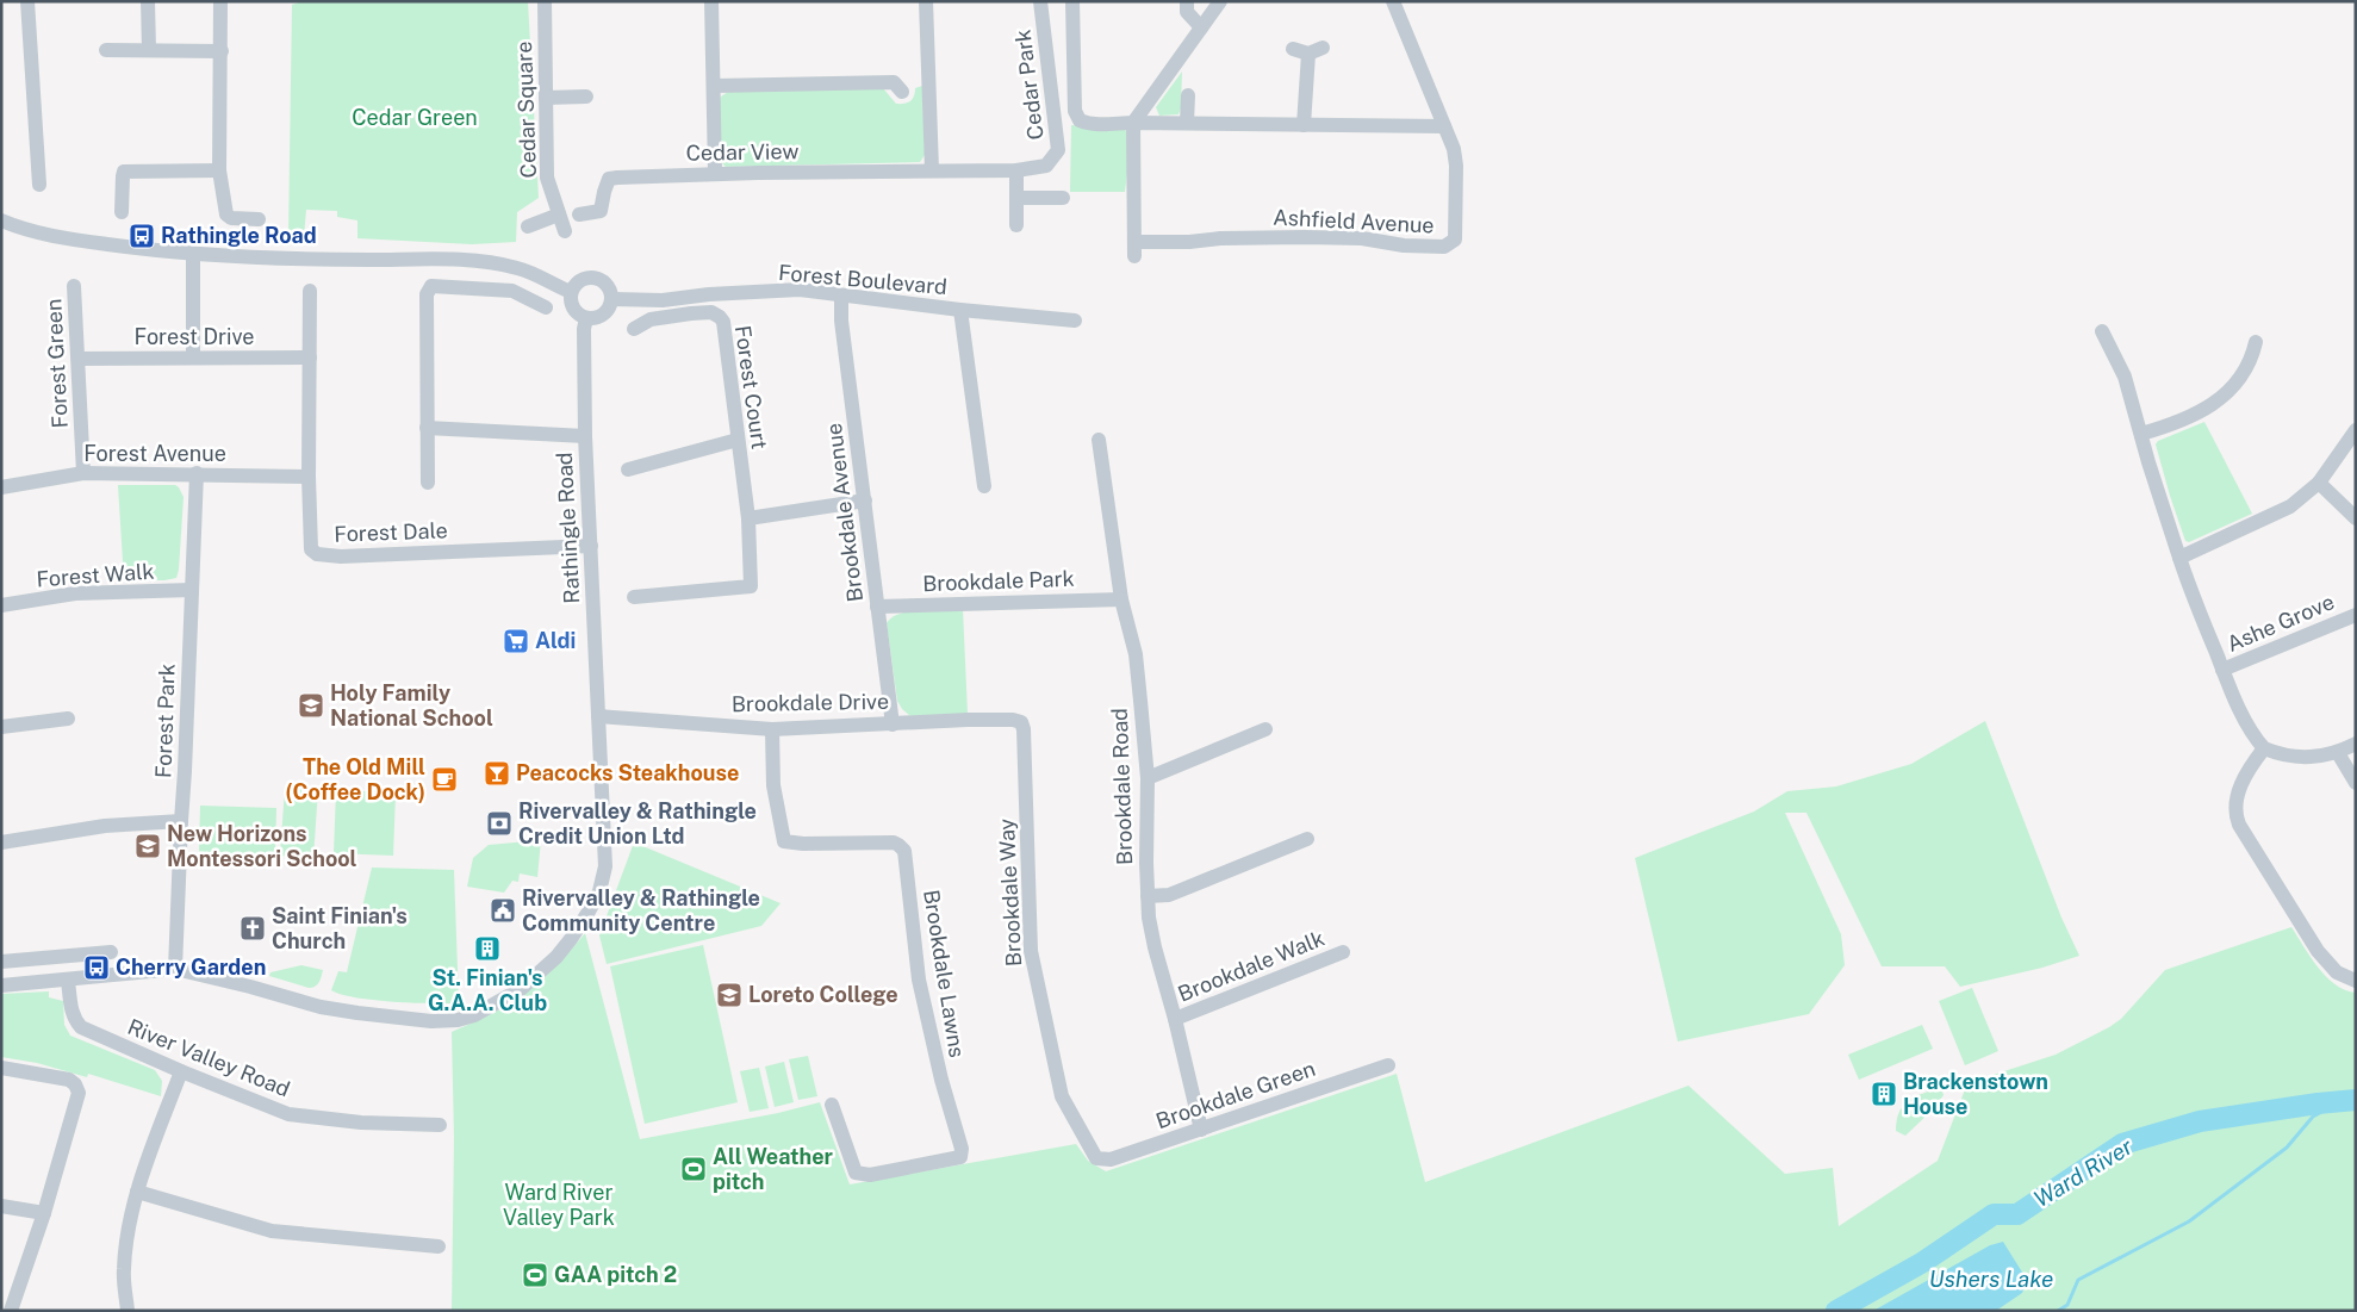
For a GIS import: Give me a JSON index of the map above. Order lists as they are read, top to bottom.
{
  "streets": {
    "street": [
      "Cedar Park",
      "Cedar Square",
      "Cedar View",
      "Ashfield Avenue",
      "Forest Boulevard",
      "Forest Drive",
      "Forest Green",
      "Forest Court",
      "Forest Avenue",
      "Brookdale Avenue",
      "Rathingle Road",
      "Forest Dale",
      "Forest Walk",
      "Brookdale Park",
      "Ashe Grove",
      "Brookdale Drive",
      "Forest Park",
      "Brookdale Road",
      "Brookdale Way",
      "Brookdale Walk",
      "Brookdale Lawns",
      "River Valley Road",
      "Brookdale Green"
    ]
  },
  "crossings": [
    ["Cedar Park", "Cedar View"],
    ["Forest Boulevard", "Brookdale Avenue"],
    ["Forest Boulevard", "Rathingle Road"],
    ["Forest Drive", "Forest Green"],
    ["Forest Drive", "Forest Dale"],
    ["Forest Green", "Forest Avenue"],
    ["Forest Avenue", "Forest Dale"],
    ["Forest Avenue", "Forest Park"],
    ["Brookdale Avenue", "Brookdale Park"],
    ["Brookdale Avenue", "Brookdale Drive"],
    ["Rathingle Road", "Forest Dale"],
    ["Rathingle Road", "Brookdale Drive"],
    ["Rathingle Road", "Forest Park"],
    ["Rathingle Road", "River Valley Road"],
    ["Forest Walk", "Forest Park"],
    ["Brookdale Park", "Brookdale Road"],
    ["Brookdale Drive", "Brookdale Way"],
    ["Brookdale Drive", "Brookdale Lawns"],
    ["Brookdale Road", "Brookdale Walk"],
    ["Brookdale Road", "Brookdale Green"],
    ["Brookdale Way", "Brookdale Green"]
  ],
  "water": ["Ward River", "Ushers Lake"],
  "parks": ["Cedar Green", "Ward River Valley Park"],
  "places": {
    "bus stop": ["Rathingle Road", "Cherry Garden"],
    "supermarket": ["Aldi"],
    "school or university": ["Holy Family National School", "New Horizons Montessori School", "Loreto College"],
    "bar": ["Peacocks Steakhouse"],
    "cafe": ["The Old Mill (Coffee Dock)"],
    "bank": ["Rivervalley & Rathingle Credit Union Ltd"],
    "public building": ["Rivervalley & Rathingle Community Centre"],
    "church": ["Saint Finian's Church"],
    "building": ["St. Finian's G.A.A. Club", "Brackenstown House"],
    "sports": ["All Weather pitch", "GAA pitch 2"]
  }
}
